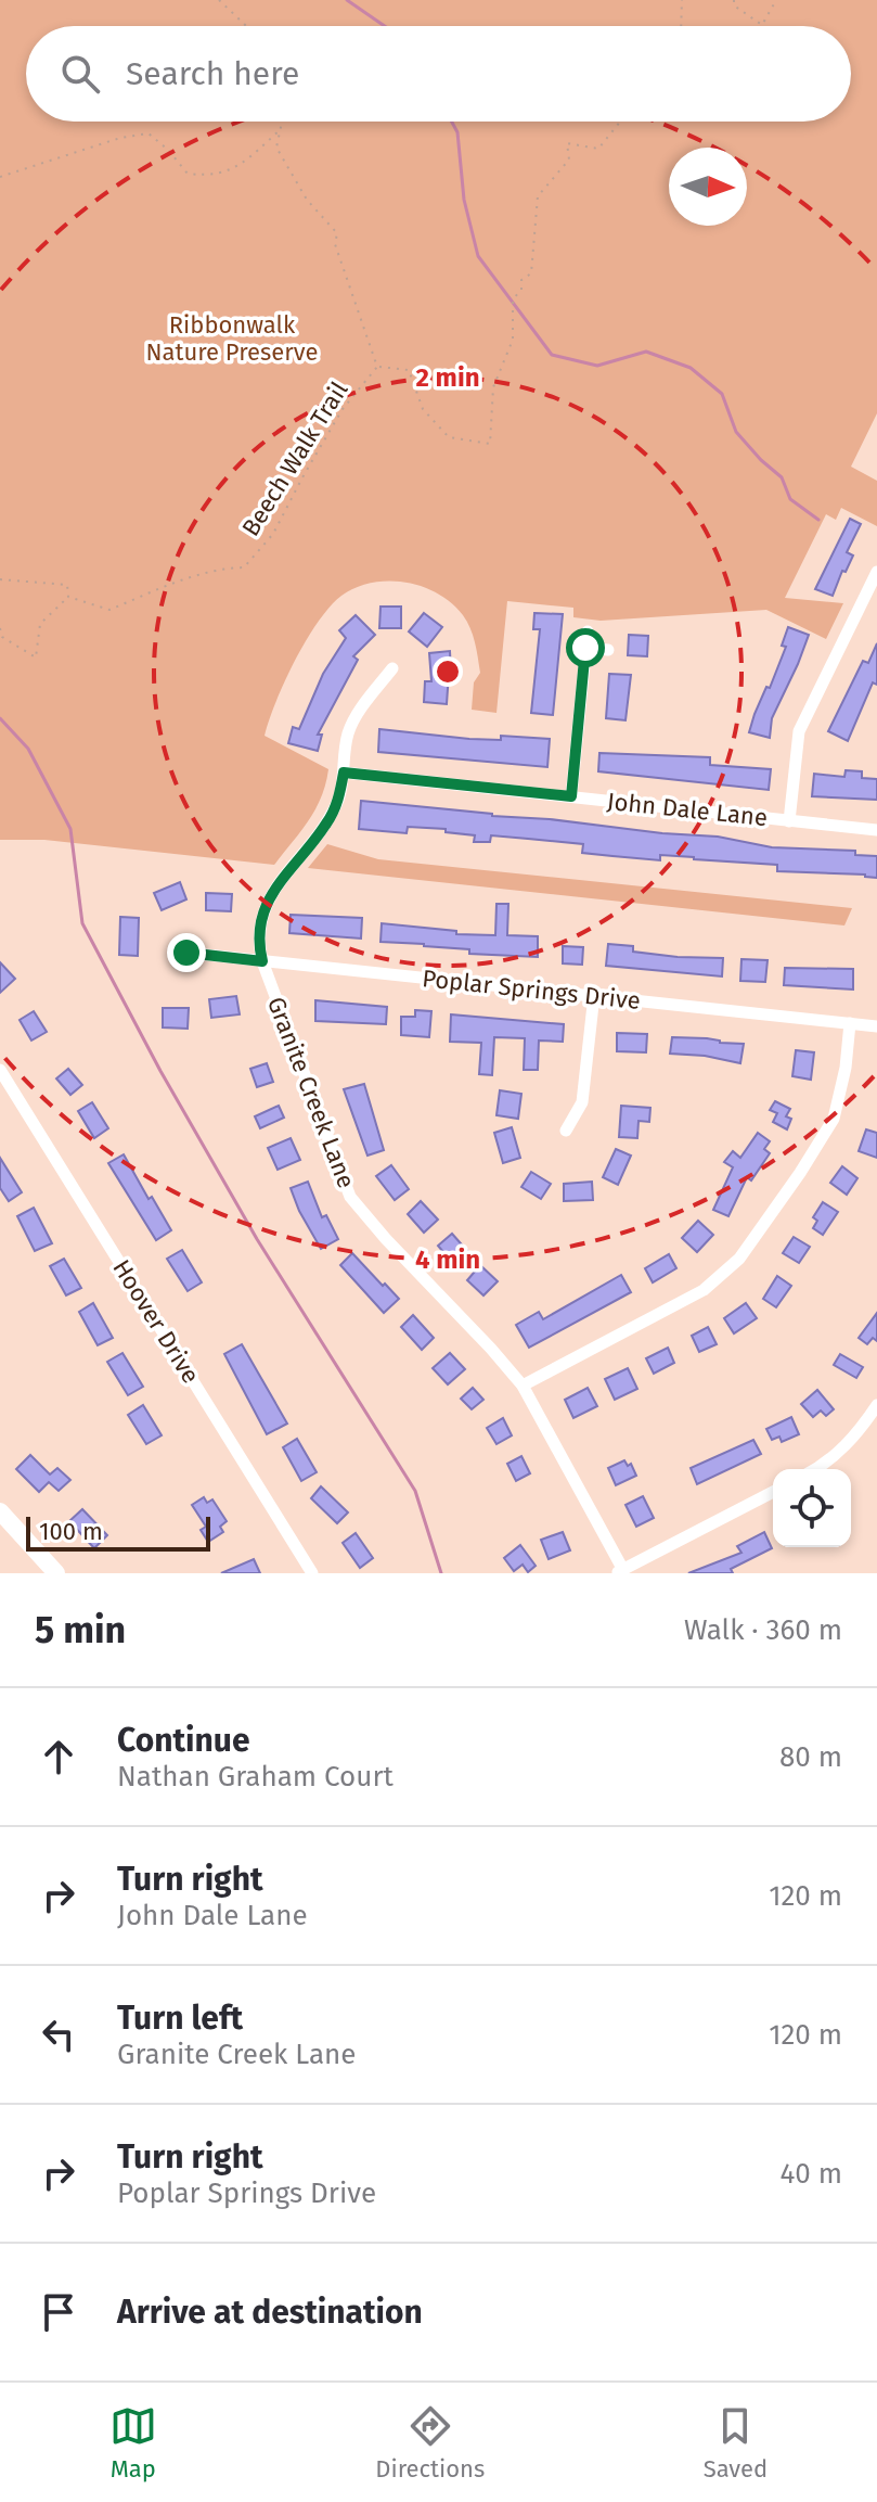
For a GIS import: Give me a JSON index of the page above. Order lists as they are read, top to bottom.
{
  "streets": {
    "street": [
      "John Dale Lane",
      "Poplar Springs Drive",
      "Granite Creek Lane",
      "Hoover Drive"
    ],
    "path": ["Beech Walk Trail"]
  },
  "crossings": [
    ["John Dale Lane", "Granite Creek Lane"],
    ["Poplar Springs Drive", "Granite Creek Lane"]
  ],
  "parks": ["Ribbonwalk Nature Preserve"],
  "scale_bar": "100 m",
  "north": "right",
  "page": {
    "search": "Search here",
    "scale": "100 m",
    "heading": ["5 min", "Walk · 360 m"],
    "list": [
      ["Continue", "Nathan Graham Court", "80 m"],
      ["Turn right", "John Dale Lane", "120 m"],
      ["Turn left", "Granite Creek Lane", "120 m"],
      ["Turn right", "Poplar Springs Drive", "40 m"],
      "Arrive at destination"
    ],
    "nav": ["Map", "Directions", "Saved"]
  },
  "rings": ["2 min", "4 min"]
}
